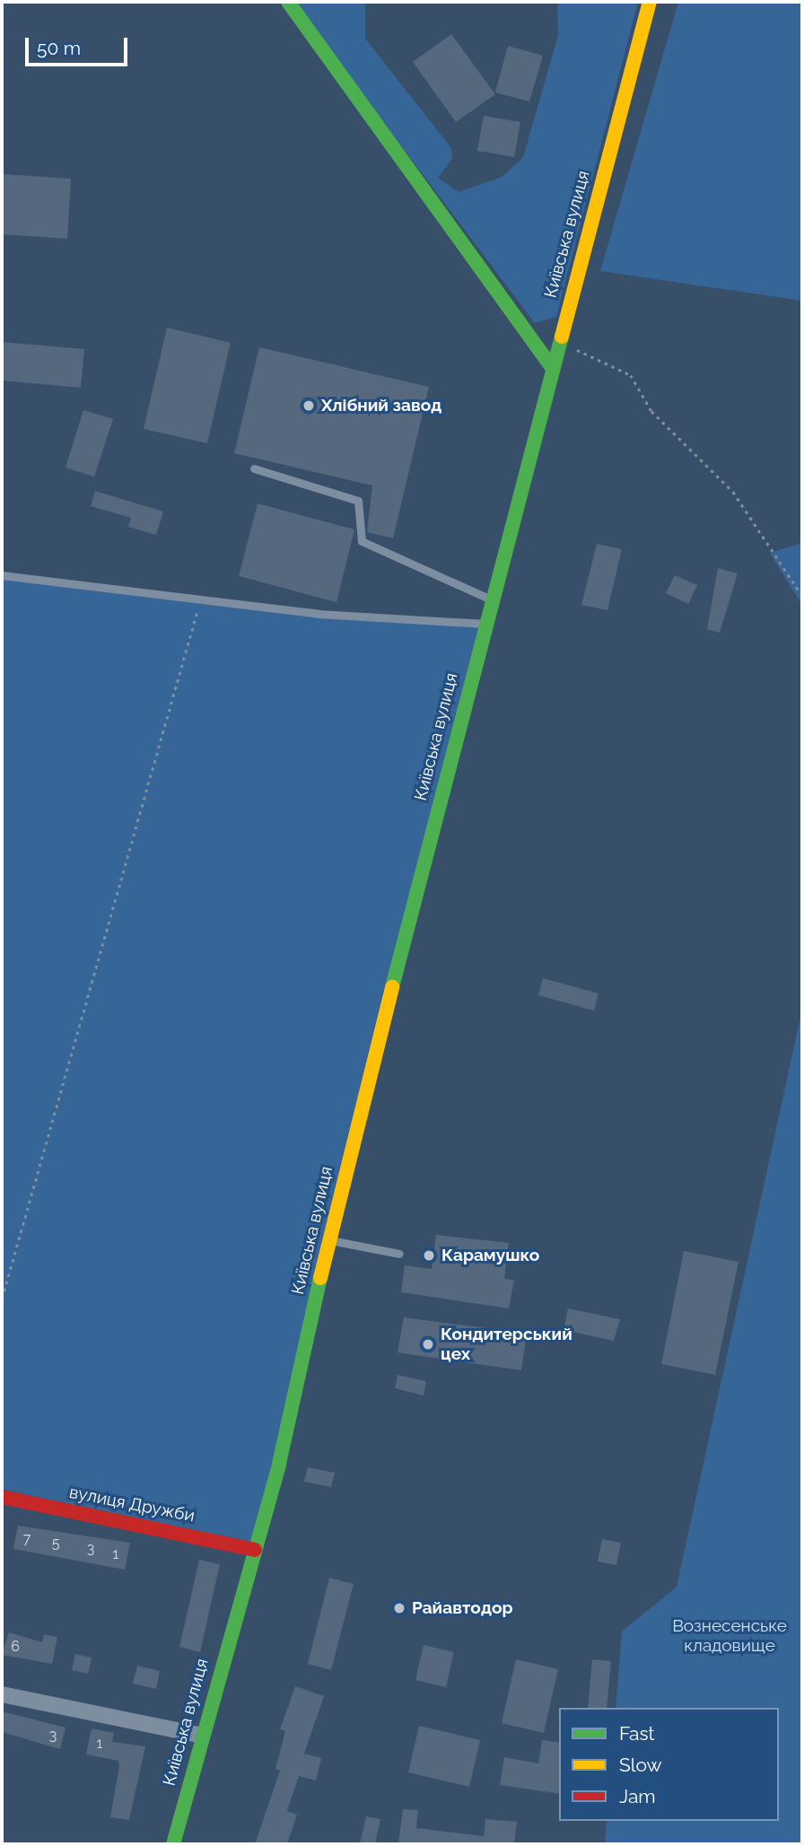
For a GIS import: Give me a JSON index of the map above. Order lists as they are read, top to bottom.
{
  "streets": {
    "main road": ["Київська вулиця", "вулиця Дружби"]
  },
  "crossings": [
    ["Київська вулиця", "вулиця Дружби"]
  ],
  "parks": ["Вознесенське кладовище"],
  "places": [
    "Хлібний завод",
    "Карамушко",
    "Кондитерський цех",
    "Райавтодор"
  ],
  "house_numbers": [
    "7",
    "5",
    "3",
    "1",
    "6",
    "3",
    "1"
  ],
  "legend": ["Fast", "Slow", "Jam"],
  "scale_bar": "50 m"
}
